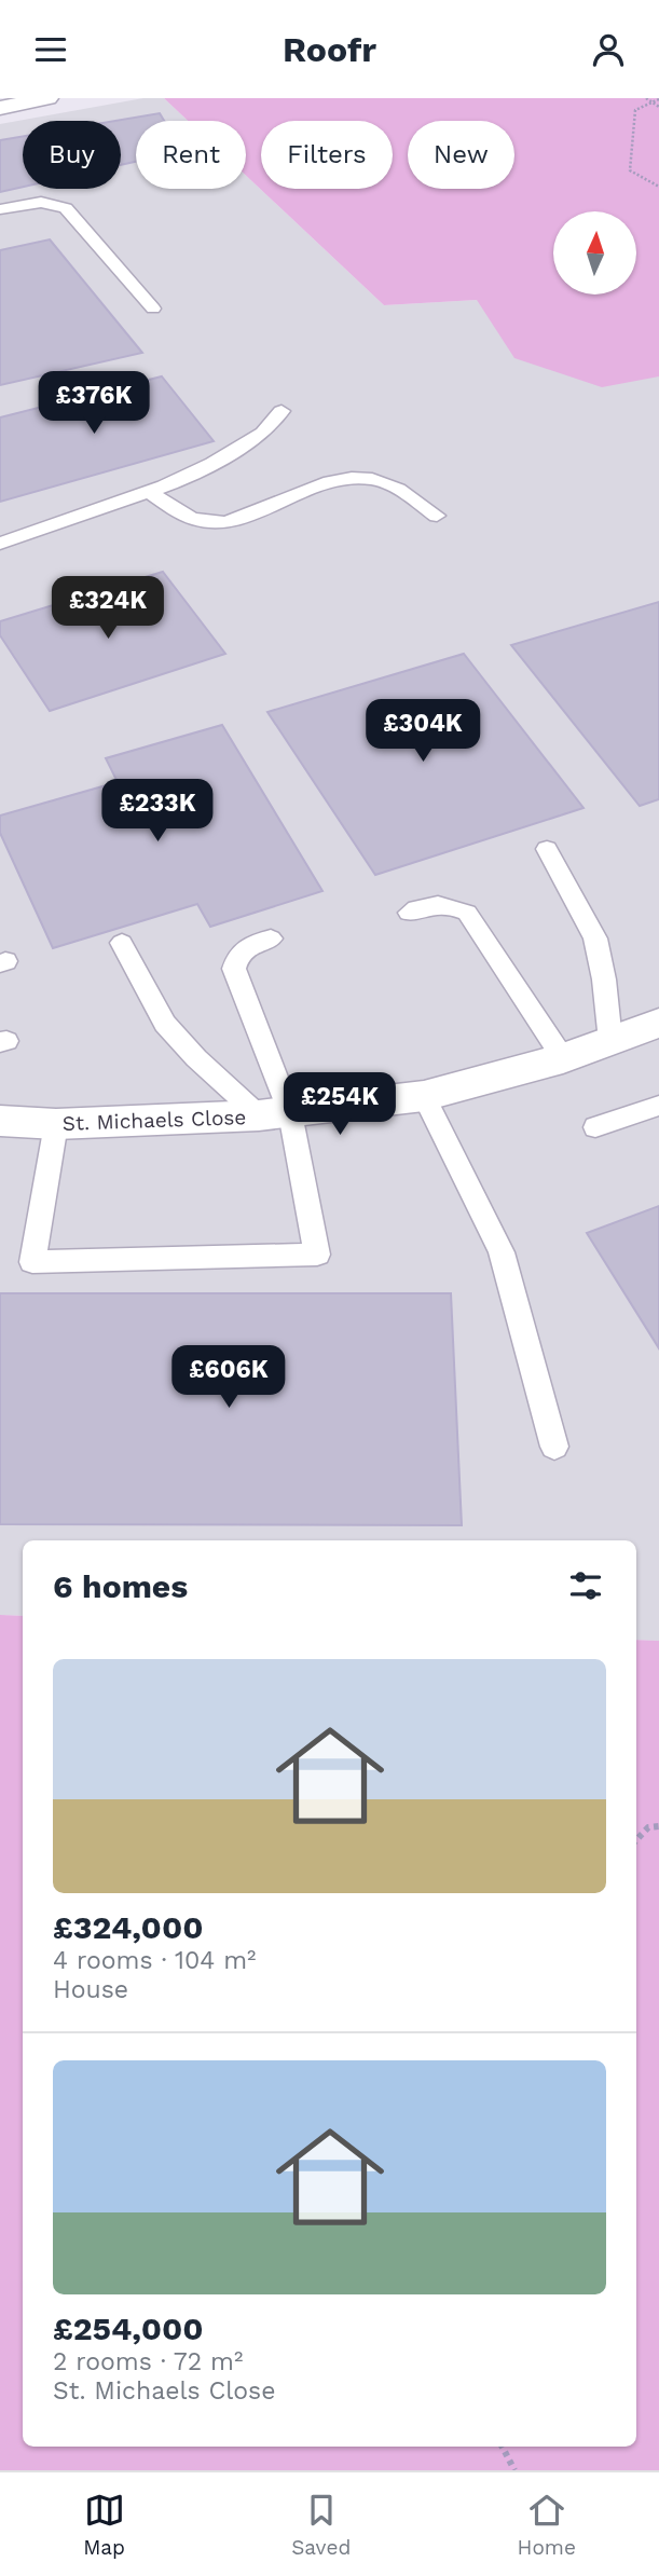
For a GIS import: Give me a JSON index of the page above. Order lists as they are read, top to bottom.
{
  "streets": {
    "street": ["St. Michaels Close"]
  },
  "north": "top",
  "page": {
    "header": "Roofr",
    "chip": [
      "Buy",
      "Rent",
      "Filters",
      "New"
    ],
    "price": [
      "£376K",
      "£324K",
      "£304K",
      "£233K",
      "£254K",
      "£606K"
    ],
    "heading": "6 homes",
    "list": [
      {
        "name": "£324,000",
        "note": "4 rooms · 104 m² · House"
      },
      {
        "name": "£254,000",
        "note": "2 rooms · 72 m² · St. Michaels Close"
      }
    ],
    "tabs": ["Map", "Saved", "Home"]
  }
}
